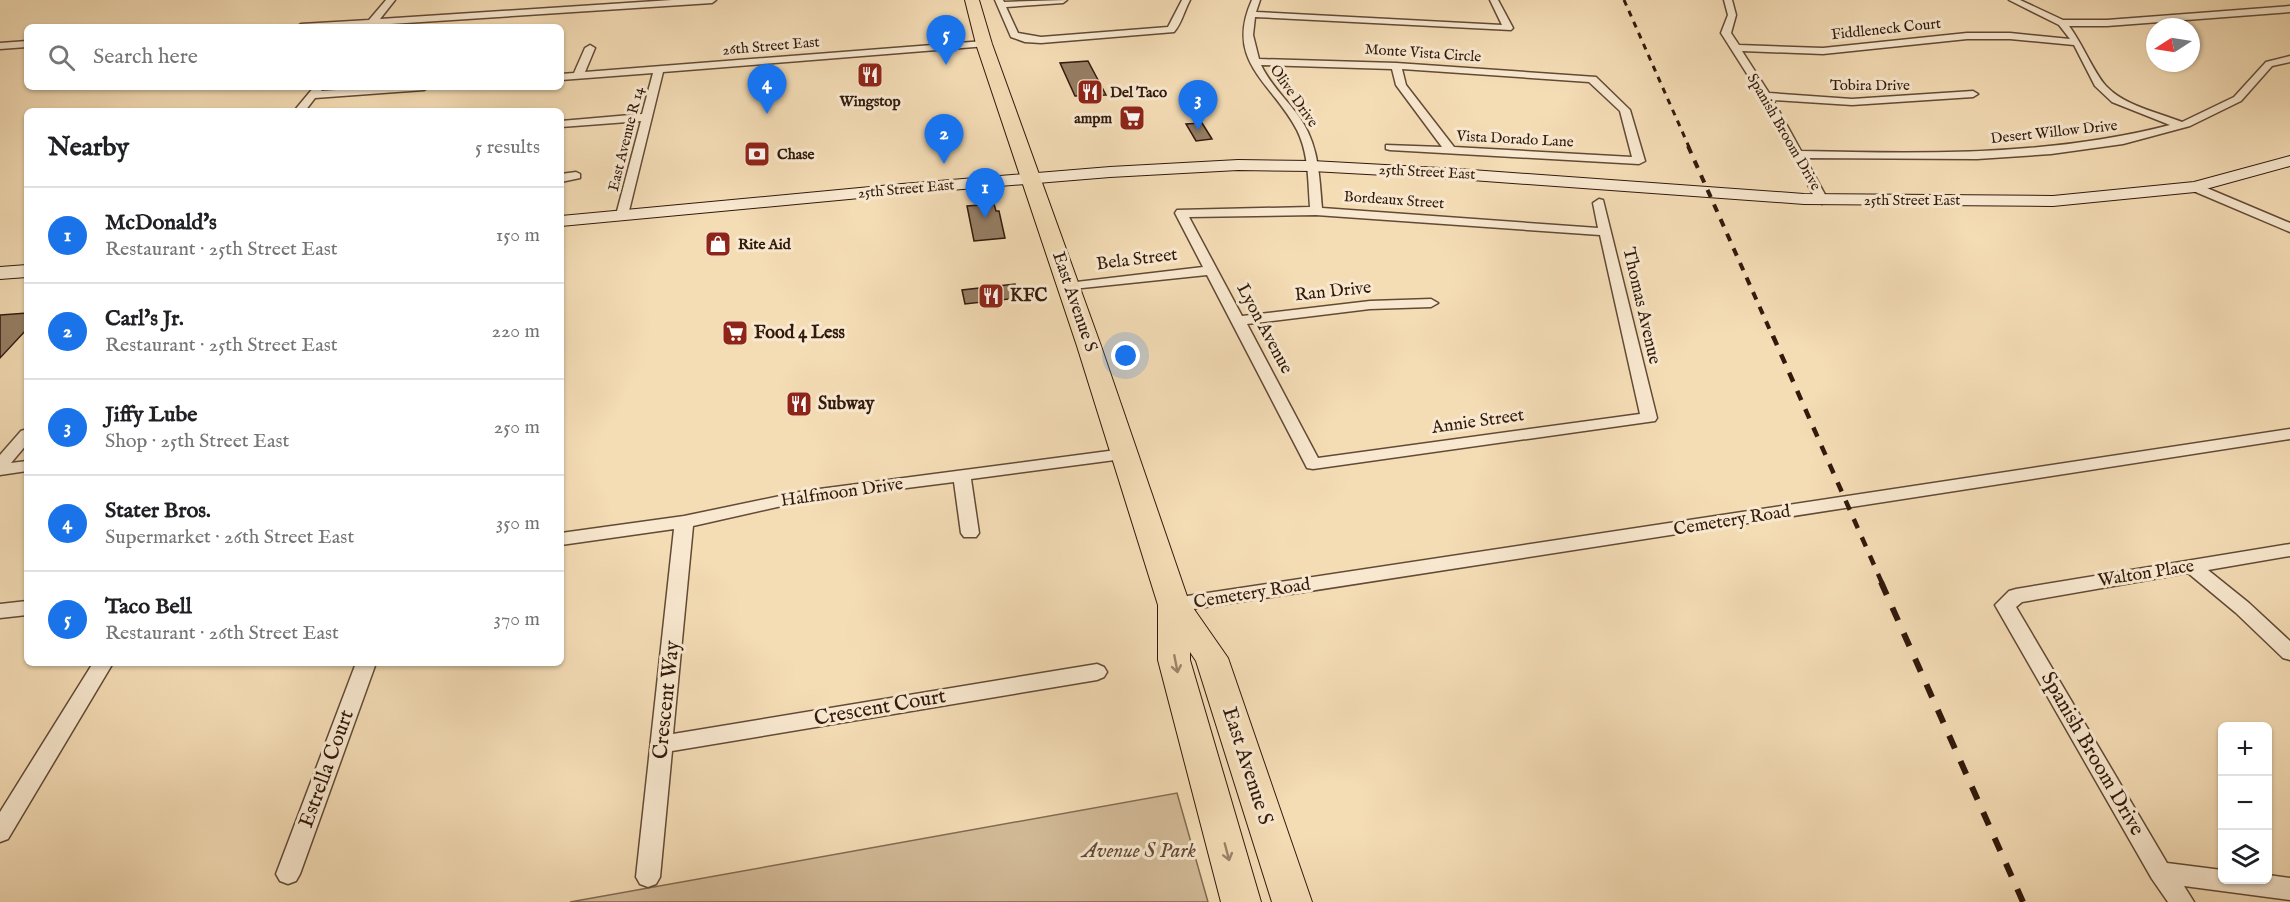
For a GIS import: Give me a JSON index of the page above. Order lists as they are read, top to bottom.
{
  "streets": {
    "main road": ["25th Street East", "East Avenue S"],
    "street": [
      "Fiddleneck Court",
      "26th Street East",
      "Monte Vista Circle",
      "Tobira Drive",
      "Olive Drive",
      "Spanish Broom Drive",
      "Desert Willow Drive",
      "East Avenue R 14",
      "Vista Dorado Lane",
      "Bordeaux Street",
      "Bela Street",
      "Ran Drive",
      "Thomas Avenue",
      "Lyon Avenue",
      "Annie Street",
      "Halfmoon Drive",
      "Cemetery Road",
      "Walton Place",
      "Crescent Way",
      "Crescent Court",
      "Estrella Court"
    ]
  },
  "crossings": [
    ["Fiddleneck Court", "Spanish Broom Drive"],
    ["26th Street East", "East Avenue R 14"],
    ["26th Street East", "East Avenue S"],
    ["Monte Vista Circle", "Olive Drive"],
    ["Monte Vista Circle", "Vista Dorado Lane"],
    ["Tobira Drive", "Spanish Broom Drive"],
    ["Olive Drive", "25th Street East"],
    ["Olive Drive", "Bordeaux Street"],
    ["Spanish Broom Drive", "Desert Willow Drive"],
    ["Spanish Broom Drive", "25th Street East"],
    ["Spanish Broom Drive", "Walton Place"],
    ["East Avenue R 14", "25th Street East"],
    ["25th Street East", "East Avenue S"],
    ["Bordeaux Street", "Thomas Avenue"],
    ["Bordeaux Street", "Lyon Avenue"],
    ["Bela Street", "East Avenue S"],
    ["Bela Street", "Lyon Avenue"],
    ["Ran Drive", "Lyon Avenue"],
    ["East Avenue S", "Halfmoon Drive"],
    ["East Avenue S", "Cemetery Road"],
    ["Thomas Avenue", "Annie Street"],
    ["Lyon Avenue", "Annie Street"],
    ["Halfmoon Drive", "Crescent Way"],
    ["Crescent Way", "Crescent Court"]
  ],
  "parks": ["Avenue S Park"],
  "places": {
    "restaurant": [
      "Wingstop",
      "Del Taco",
      "KFC",
      "Subway"
    ],
    "supermarket": ["ampm", "Food 4 Less"],
    "bank": ["Chase"],
    "shop": ["Rite Aid"]
  },
  "north": "left",
  "page": {
    "pins": [
      "5",
      "4",
      "3",
      "2",
      "1"
    ],
    "search": "Search here",
    "heading": ["Nearby", "5 results"],
    "list": [
      {
        "mark": "1",
        "name": "McDonald's",
        "note": "Restaurant · 25th Street East",
        "value": "150 m"
      },
      {
        "mark": "2",
        "name": "Carl's Jr.",
        "note": "Restaurant · 25th Street East",
        "value": "220 m"
      },
      {
        "mark": "3",
        "name": "Jiffy Lube",
        "note": "Shop · 25th Street East",
        "value": "250 m"
      },
      {
        "mark": "4",
        "name": "Stater Bros.",
        "note": "Supermarket · 26th Street East",
        "value": "350 m"
      },
      {
        "mark": "5",
        "name": "Taco Bell",
        "note": "Restaurant · 26th Street East",
        "value": "370 m"
      }
    ],
    "map_buttons": ["+", "−"]
  }
}
